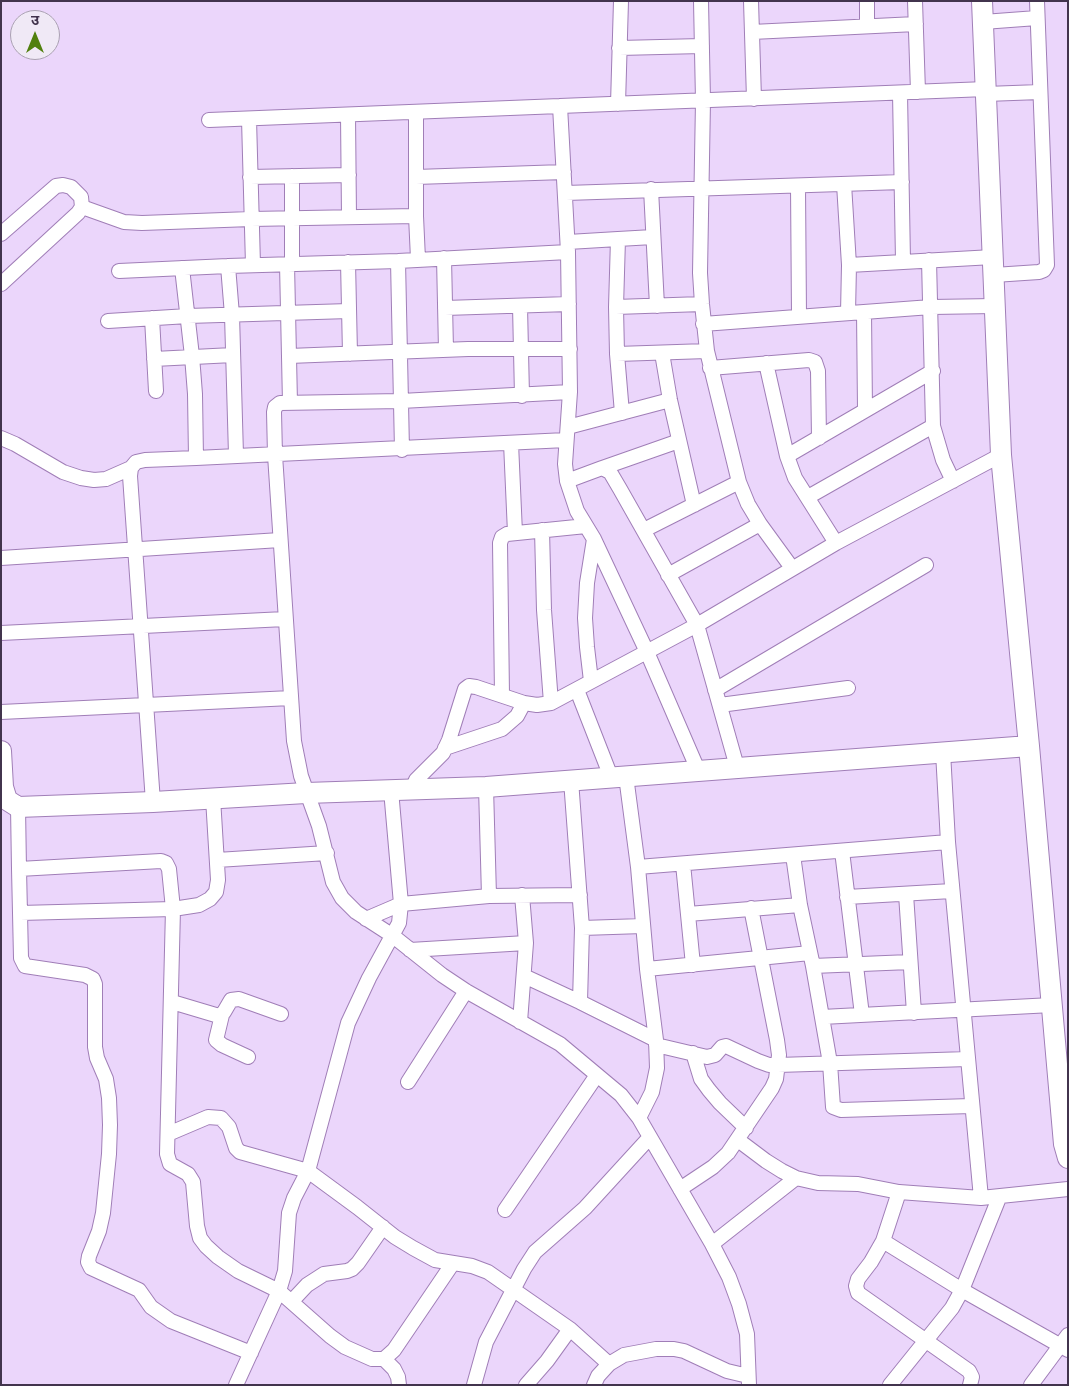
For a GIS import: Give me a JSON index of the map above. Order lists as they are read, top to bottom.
{
  "north": "top"
}
